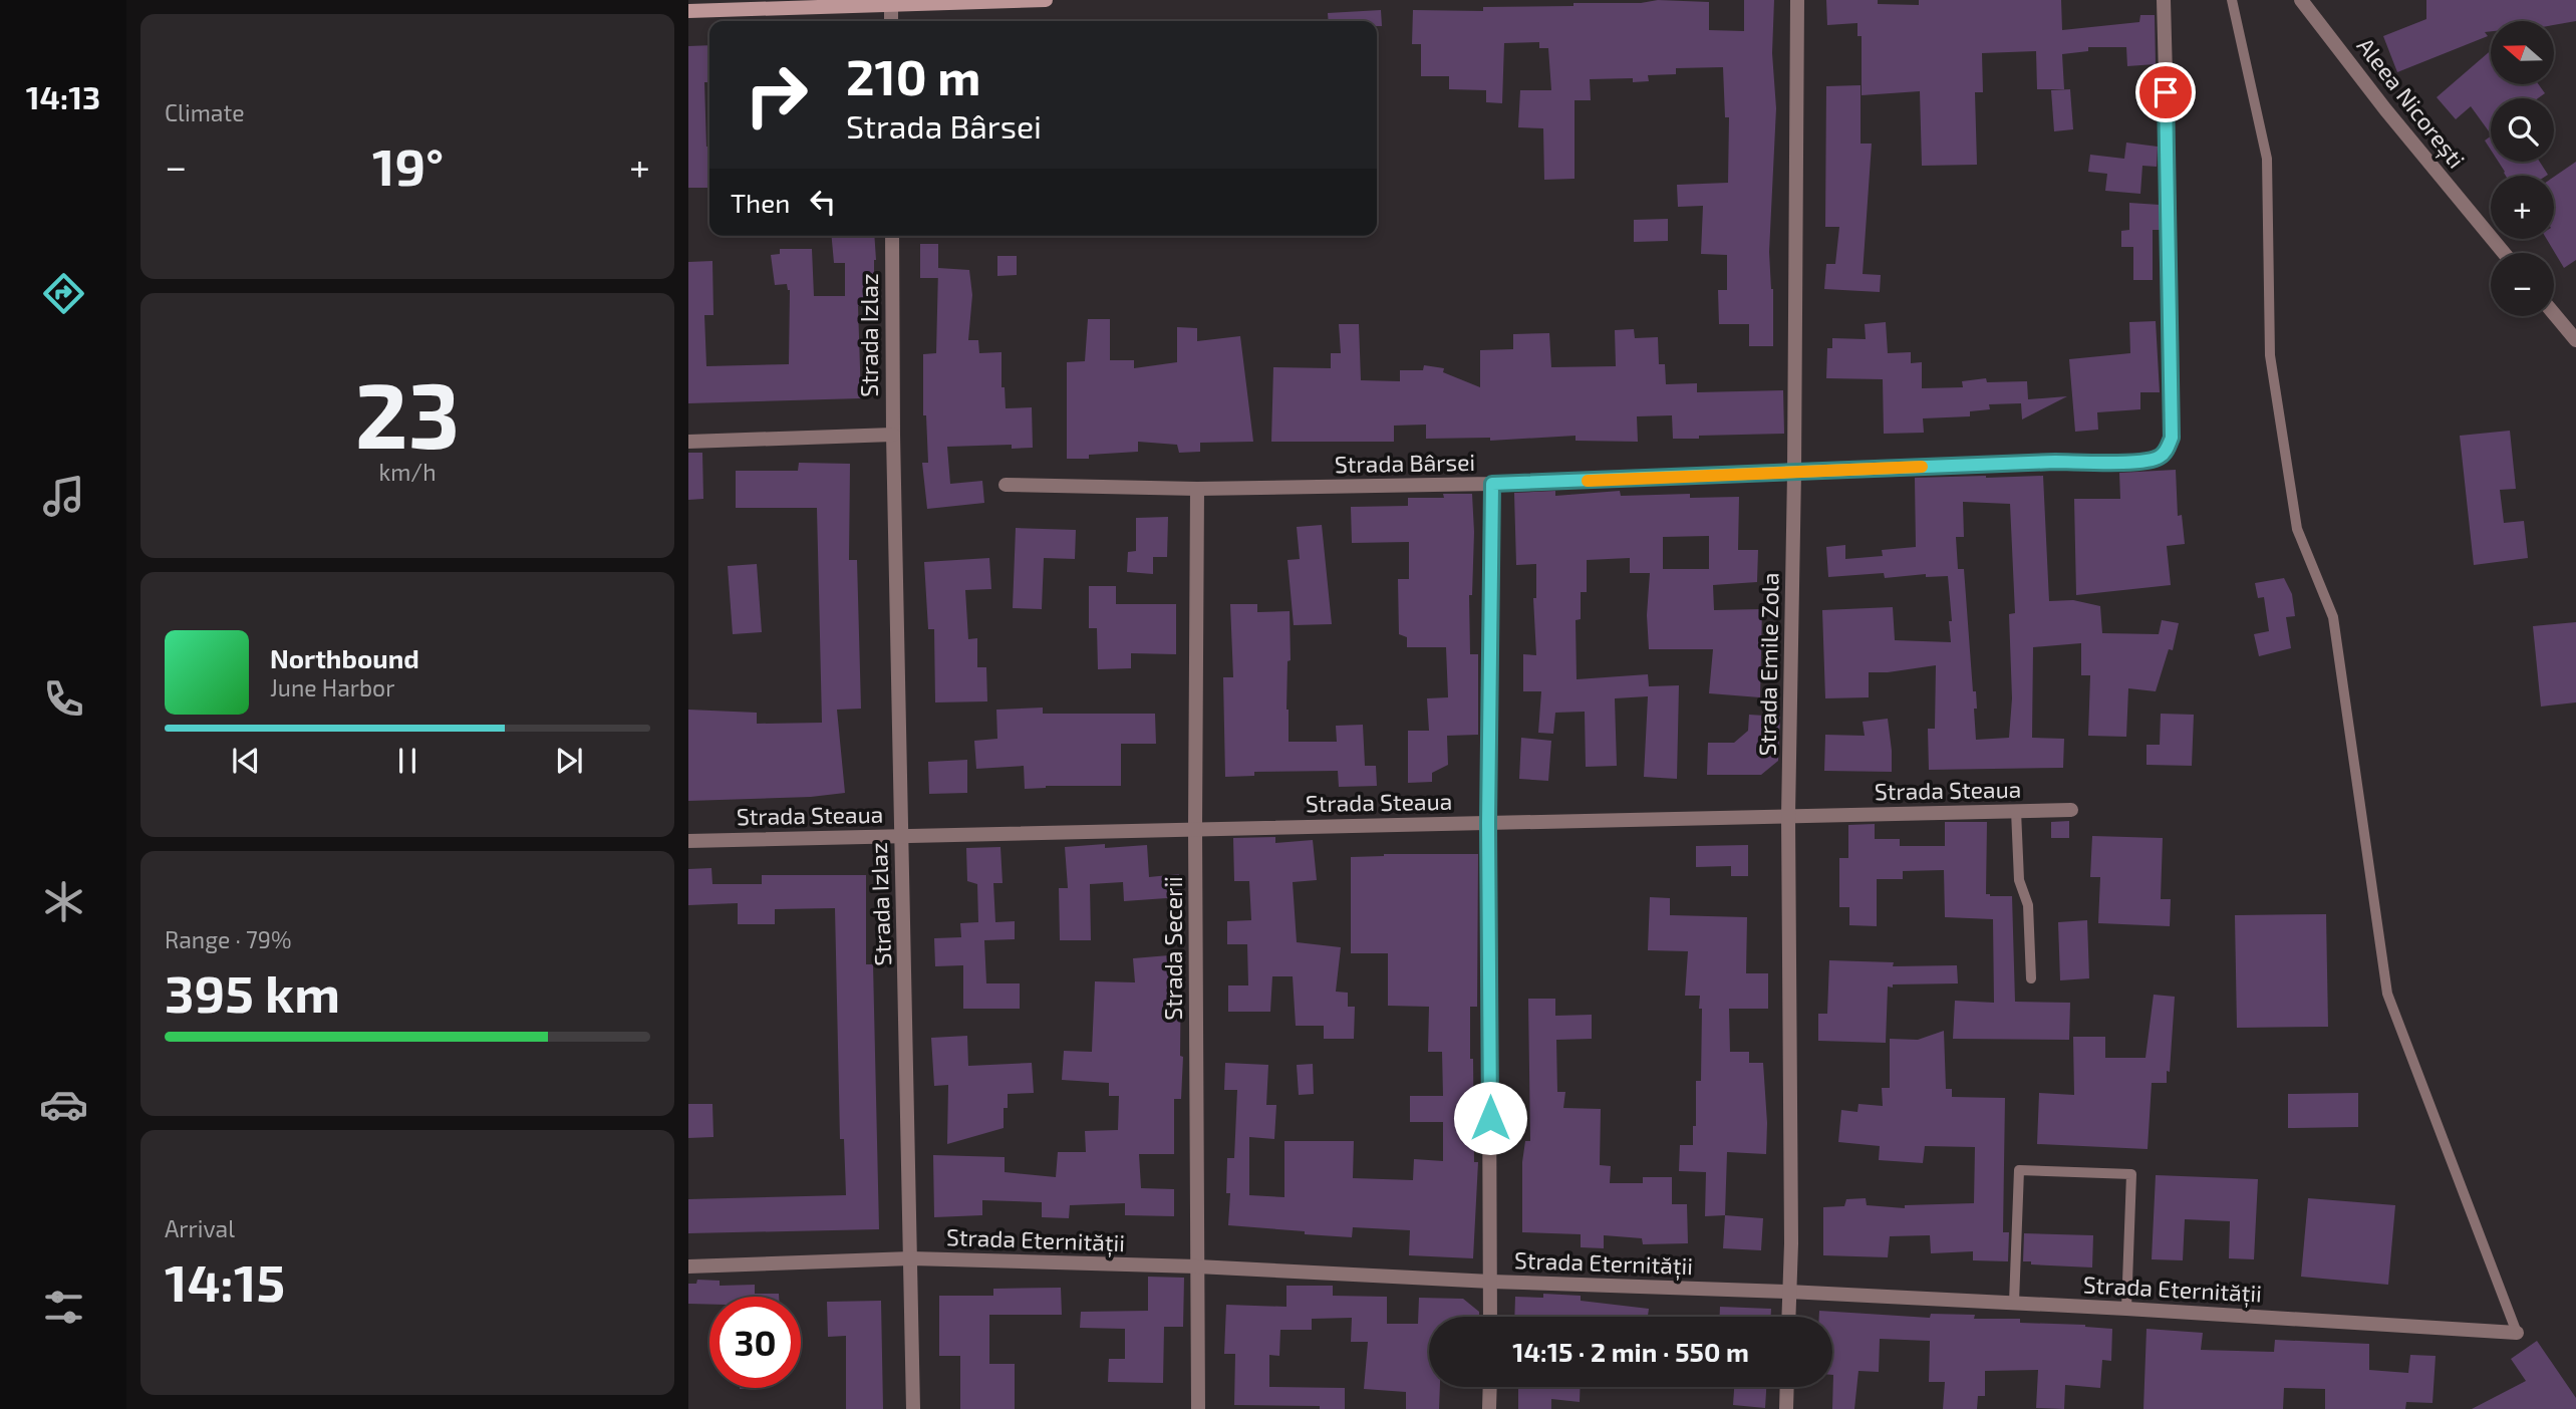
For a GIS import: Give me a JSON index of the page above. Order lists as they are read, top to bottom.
{
  "streets": {
    "street": [
      "Aleea Nicorești",
      "Strada Izlaz",
      "Strada Bârsei",
      "Strada Emile Zola",
      "Strada Steaua",
      "Strada Secerii",
      "Strada Eternității"
    ]
  },
  "crossings": [
    ["Strada Izlaz", "Strada Steaua"],
    ["Strada Izlaz", "Strada Eternității"],
    ["Strada Bârsei", "Strada Emile Zola"],
    ["Strada Bârsei", "Strada Secerii"],
    ["Strada Emile Zola", "Strada Steaua"],
    ["Strada Emile Zola", "Strada Eternității"],
    ["Strada Steaua", "Strada Secerii"],
    ["Strada Secerii", "Strada Eternității"]
  ],
  "north": "left",
  "page": {
    "tabs": "14:13",
    "tile": [
      "Climate",
      ["23", "km/h"],
      ["Range · 79%", "395 km"],
      ["Arrival", "14:15"]
    ],
    "map_buttons": ["+", "−"],
    "turn": ["210 m", "Strada Bârsei"],
    "heat": ["−", "19°", "+"],
    "then": "Then",
    "song": ["Northbound", "June Harbor"],
    "limit": "30",
    "trip": "14:15 · 2 min · 550 m"
  }
}
